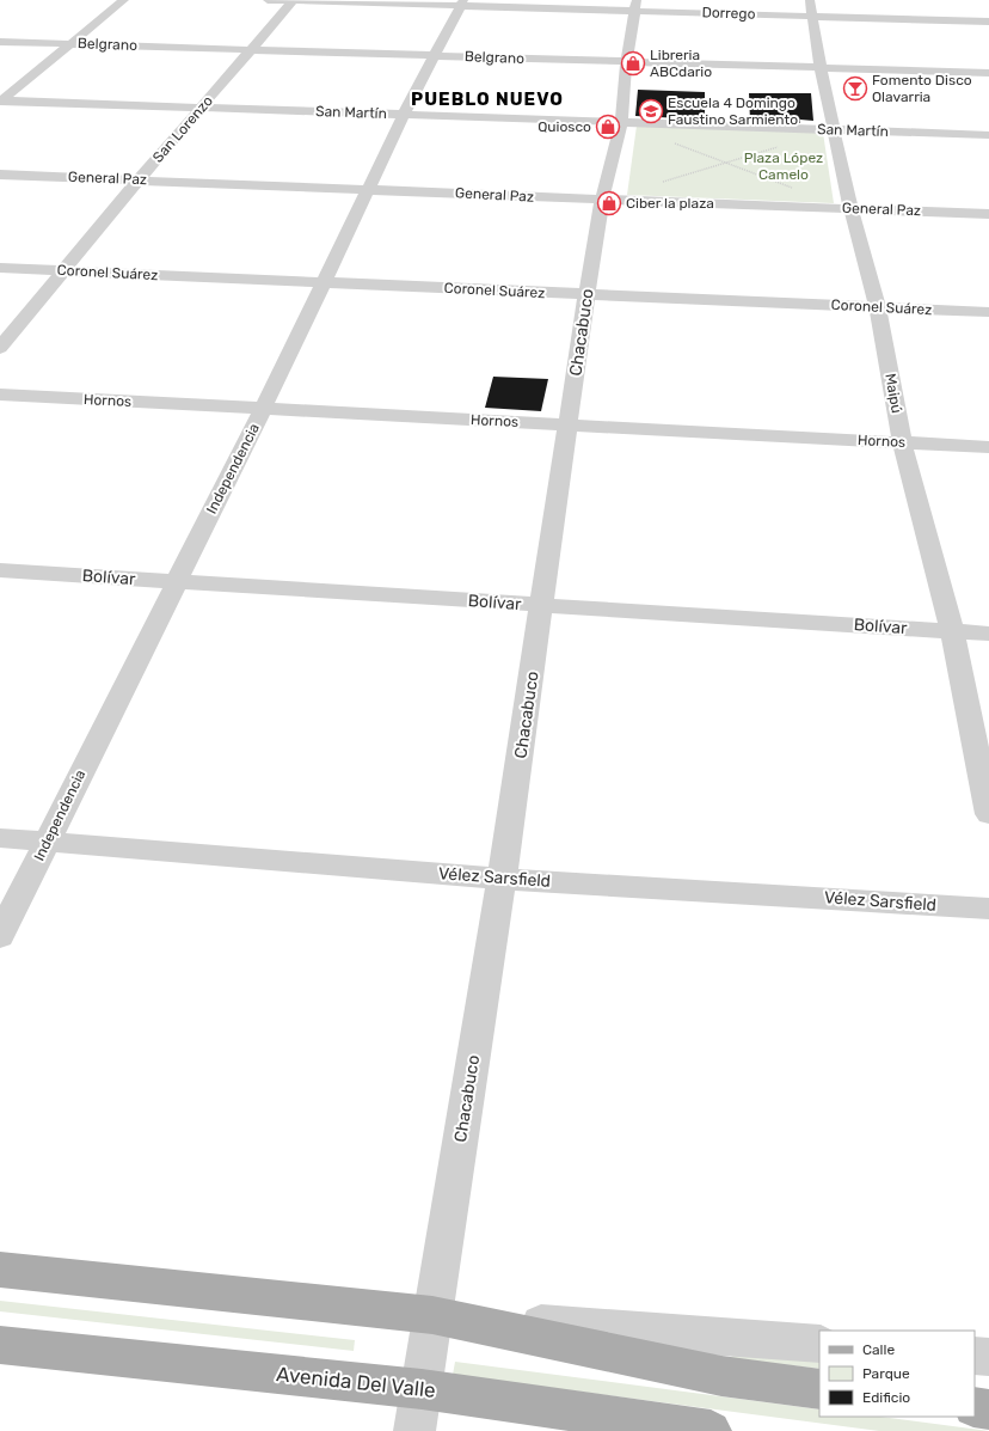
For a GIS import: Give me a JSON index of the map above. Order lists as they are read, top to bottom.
{
  "streets": {
    "main road": ["Avenida Del Valle"],
    "street": [
      "Dorrego",
      "Belgrano",
      "San Martín",
      "San Lorenzo",
      "General Paz",
      "Coronel Suárez",
      "Chacabuco",
      "Maipú",
      "Hornos",
      "Independencia",
      "Bolívar",
      "Vélez Sarsfield"
    ]
  },
  "crossings": [
    ["Dorrego", "San Lorenzo"],
    ["Dorrego", "Chacabuco"],
    ["Dorrego", "Maipú"],
    ["Dorrego", "Independencia"],
    ["Belgrano", "San Lorenzo"],
    ["Belgrano", "Chacabuco"],
    ["Belgrano", "Maipú"],
    ["Belgrano", "Independencia"],
    ["San Martín", "San Lorenzo"],
    ["San Martín", "Chacabuco"],
    ["San Martín", "Maipú"],
    ["San Martín", "Independencia"],
    ["San Lorenzo", "General Paz"],
    ["San Lorenzo", "Coronel Suárez"],
    ["General Paz", "Chacabuco"],
    ["General Paz", "Maipú"],
    ["General Paz", "Independencia"],
    ["Coronel Suárez", "Chacabuco"],
    ["Coronel Suárez", "Maipú"],
    ["Coronel Suárez", "Independencia"],
    ["Chacabuco", "Hornos"],
    ["Chacabuco", "Bolívar"],
    ["Chacabuco", "Vélez Sarsfield"],
    ["Chacabuco", "Avenida Del Valle"],
    ["Maipú", "Hornos"],
    ["Maipú", "Bolívar"],
    ["Hornos", "Independencia"],
    ["Independencia", "Bolívar"],
    ["Independencia", "Vélez Sarsfield"]
  ],
  "districts": ["PUEBLO NUEVO"],
  "parks": ["Plaza López Camelo"],
  "places": {
    "shop": ["Libreria ABCdario", "Quiosco", "Ciber la plaza"],
    "bar": ["Fomento Disco Olavarria"],
    "school or university": ["Escuela 4 Domingo Faustino Sarmiento"]
  },
  "legend": ["Calle", "Parque", "Edificio"]
}
